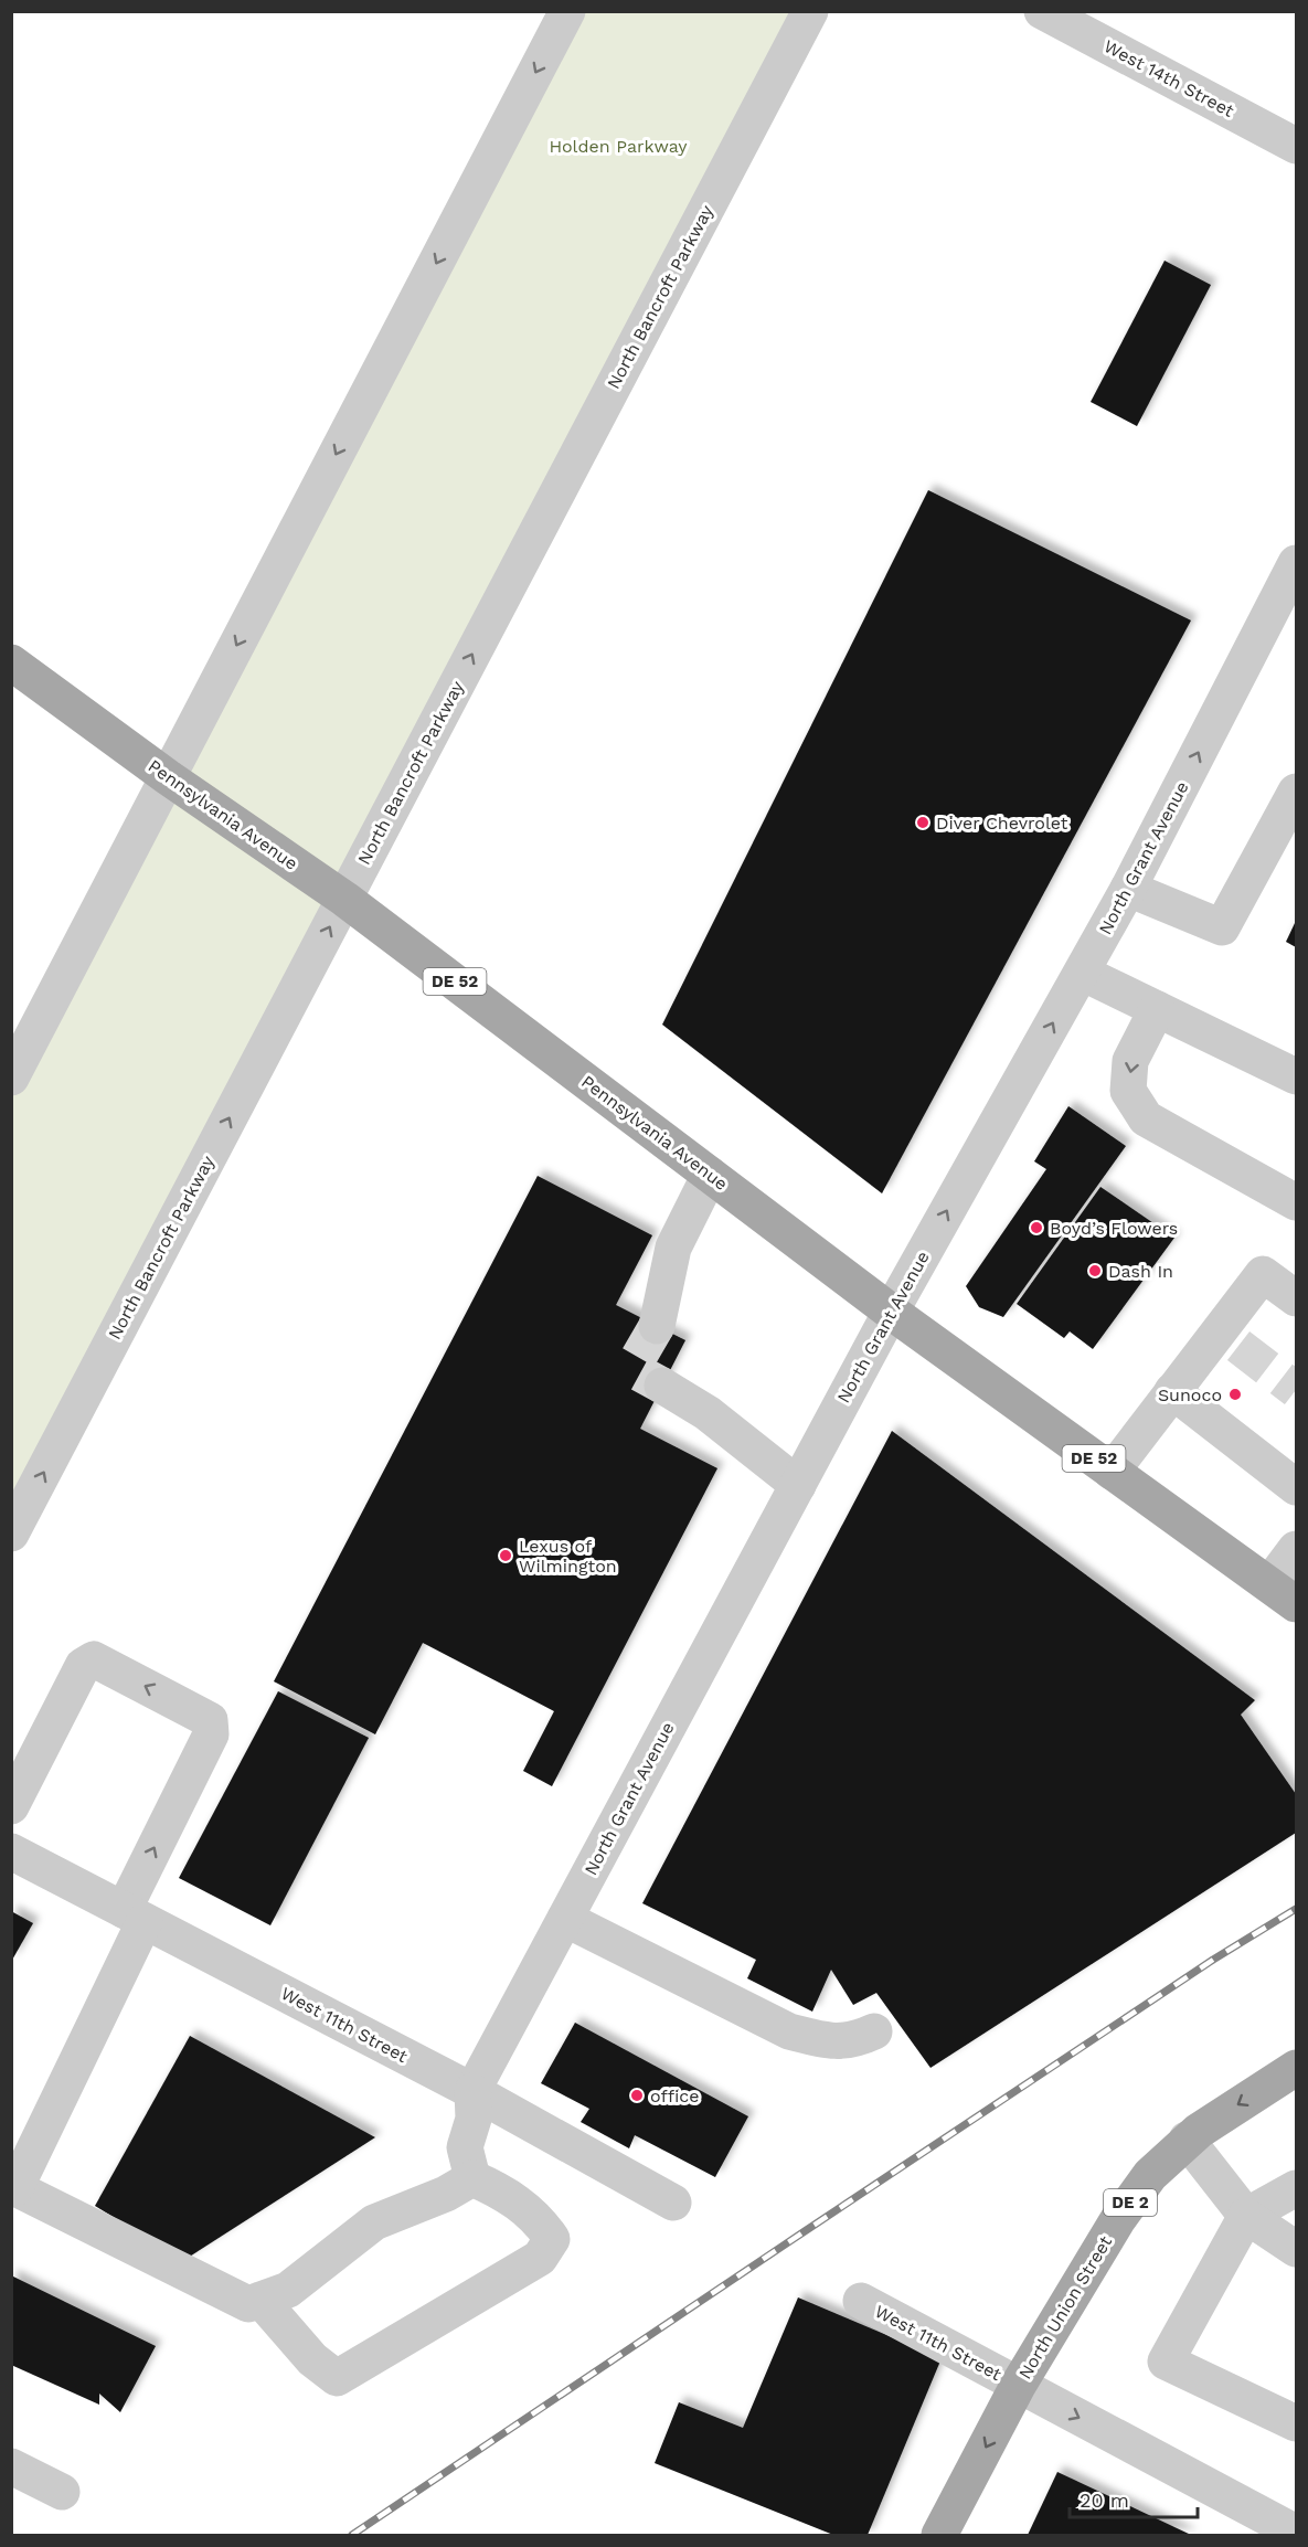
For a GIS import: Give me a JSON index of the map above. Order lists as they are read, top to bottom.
{
  "streets": {
    "main road": [
      "Pennsylvania Avenue",
      "DE 52",
      "DE 2",
      "North Union Street"
    ],
    "street": [
      "West 14th Street",
      "North Bancroft Parkway",
      "North Grant Avenue",
      "West 11th Street"
    ]
  },
  "crossings": [
    ["North Bancroft Parkway", "Pennsylvania Avenue"],
    ["Pennsylvania Avenue", "North Grant Avenue"],
    ["North Grant Avenue", "West 11th Street"],
    ["West 11th Street", "North Union Street"]
  ],
  "one_way": ["North Grant Avenue", "North Union Street"],
  "parks": ["Holden Parkway"],
  "places": [
    "Diver Chevrolet",
    "Boyd’s Flowers",
    "Dash In",
    "Sunoco",
    "Lexus of Wilmington",
    "office"
  ],
  "scale_bar": "20 m"
}
